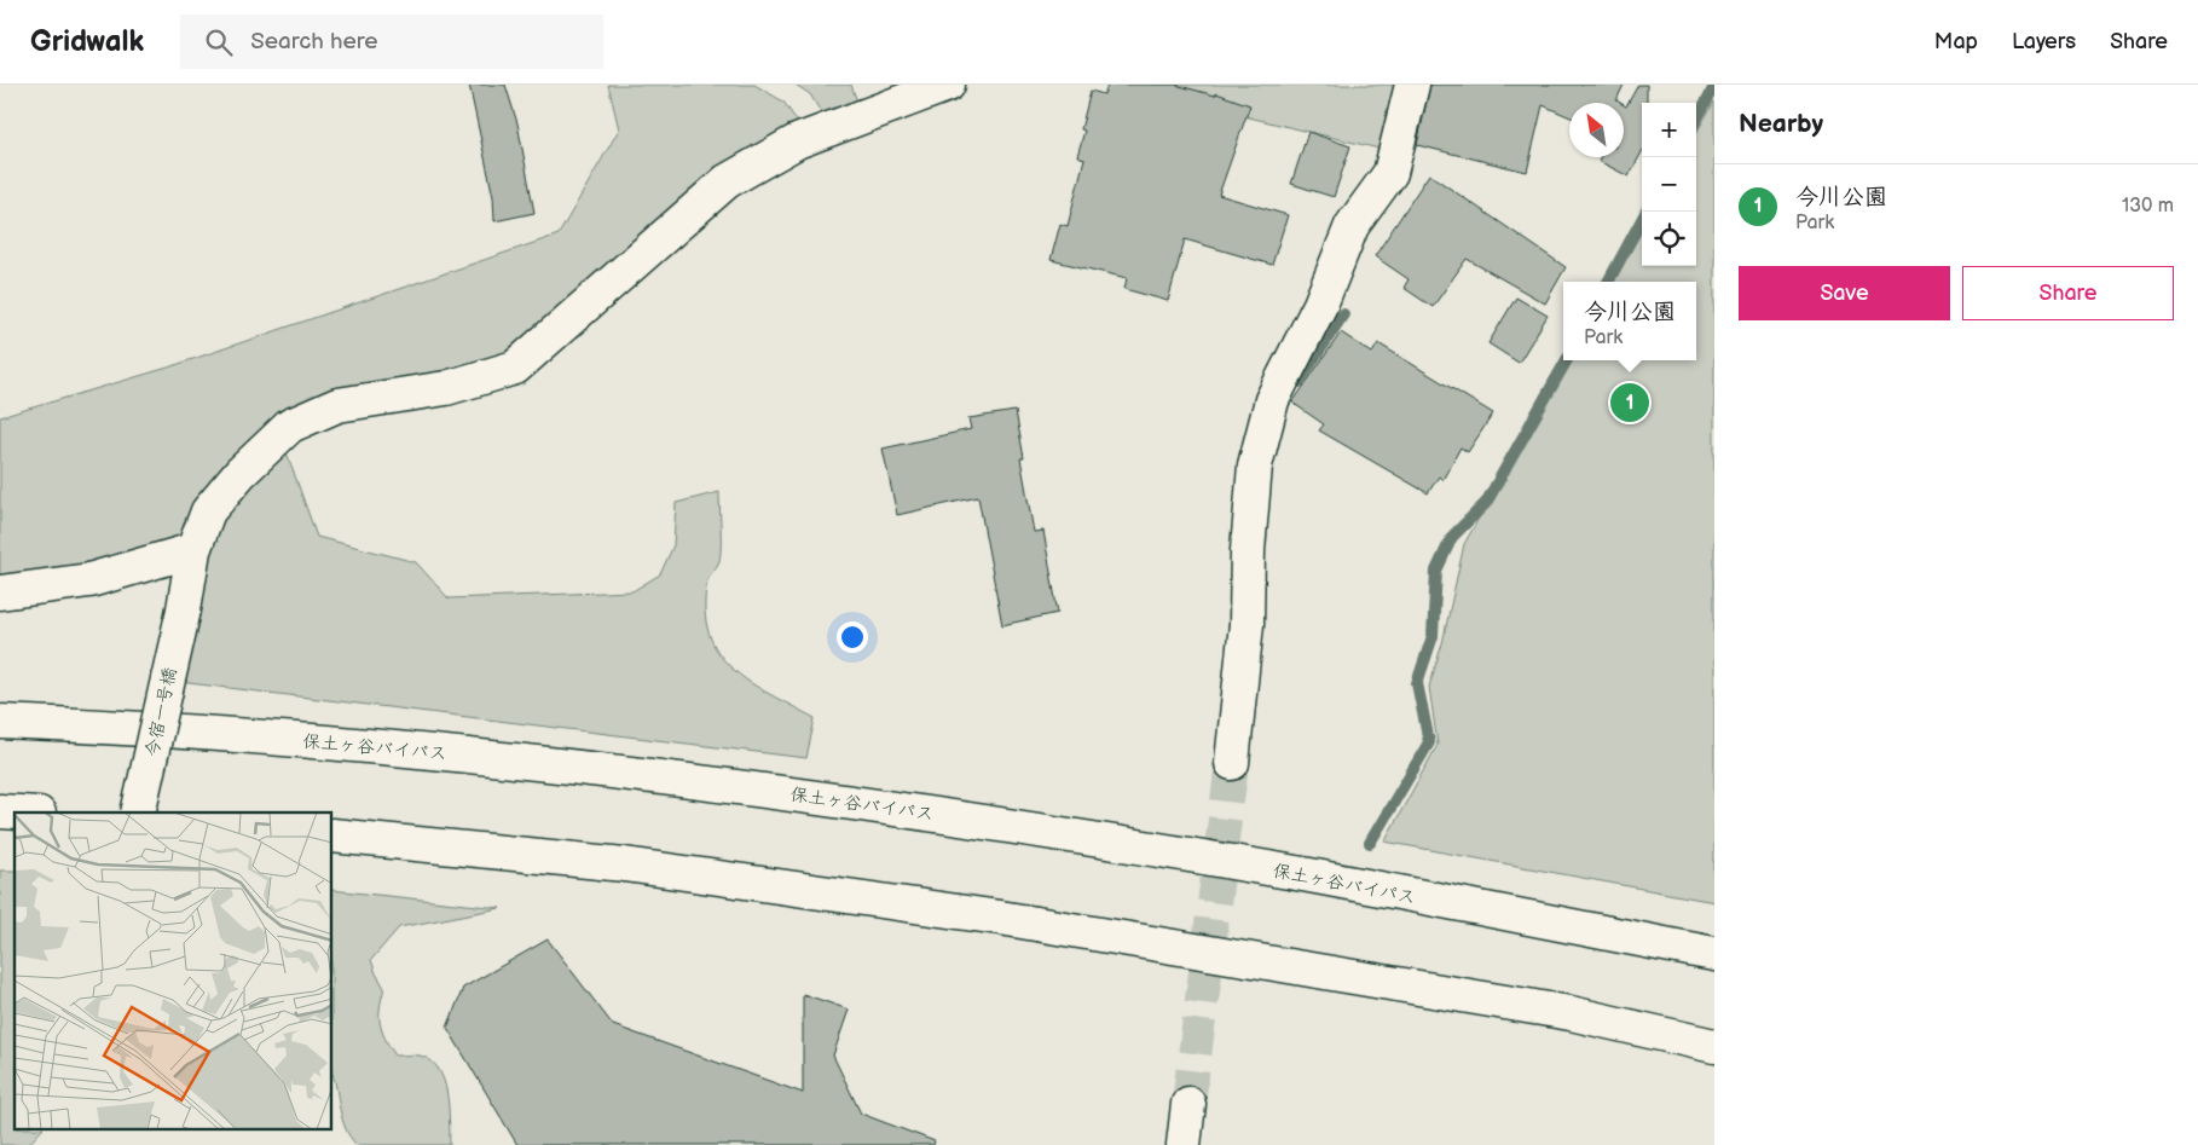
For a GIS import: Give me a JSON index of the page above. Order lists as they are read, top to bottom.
{
  "streets": {
    "main road": ["今宿一号橋", "保土ヶ谷バイパス"]
  },
  "north": "top left",
  "page": {
    "header": "Gridwalk",
    "search": "Search here",
    "nav": ["Map", "Layers", "Share"],
    "heading": "Nearby",
    "map_buttons": ["+", "−"],
    "list": [
      {
        "mark": "1",
        "name": "今川公園",
        "note": "Park",
        "value": "130 m"
      }
    ],
    "buttons": ["Save", "Share"],
    "popup": ["今川公園", "Park"],
    "pins": "1"
  }
}
